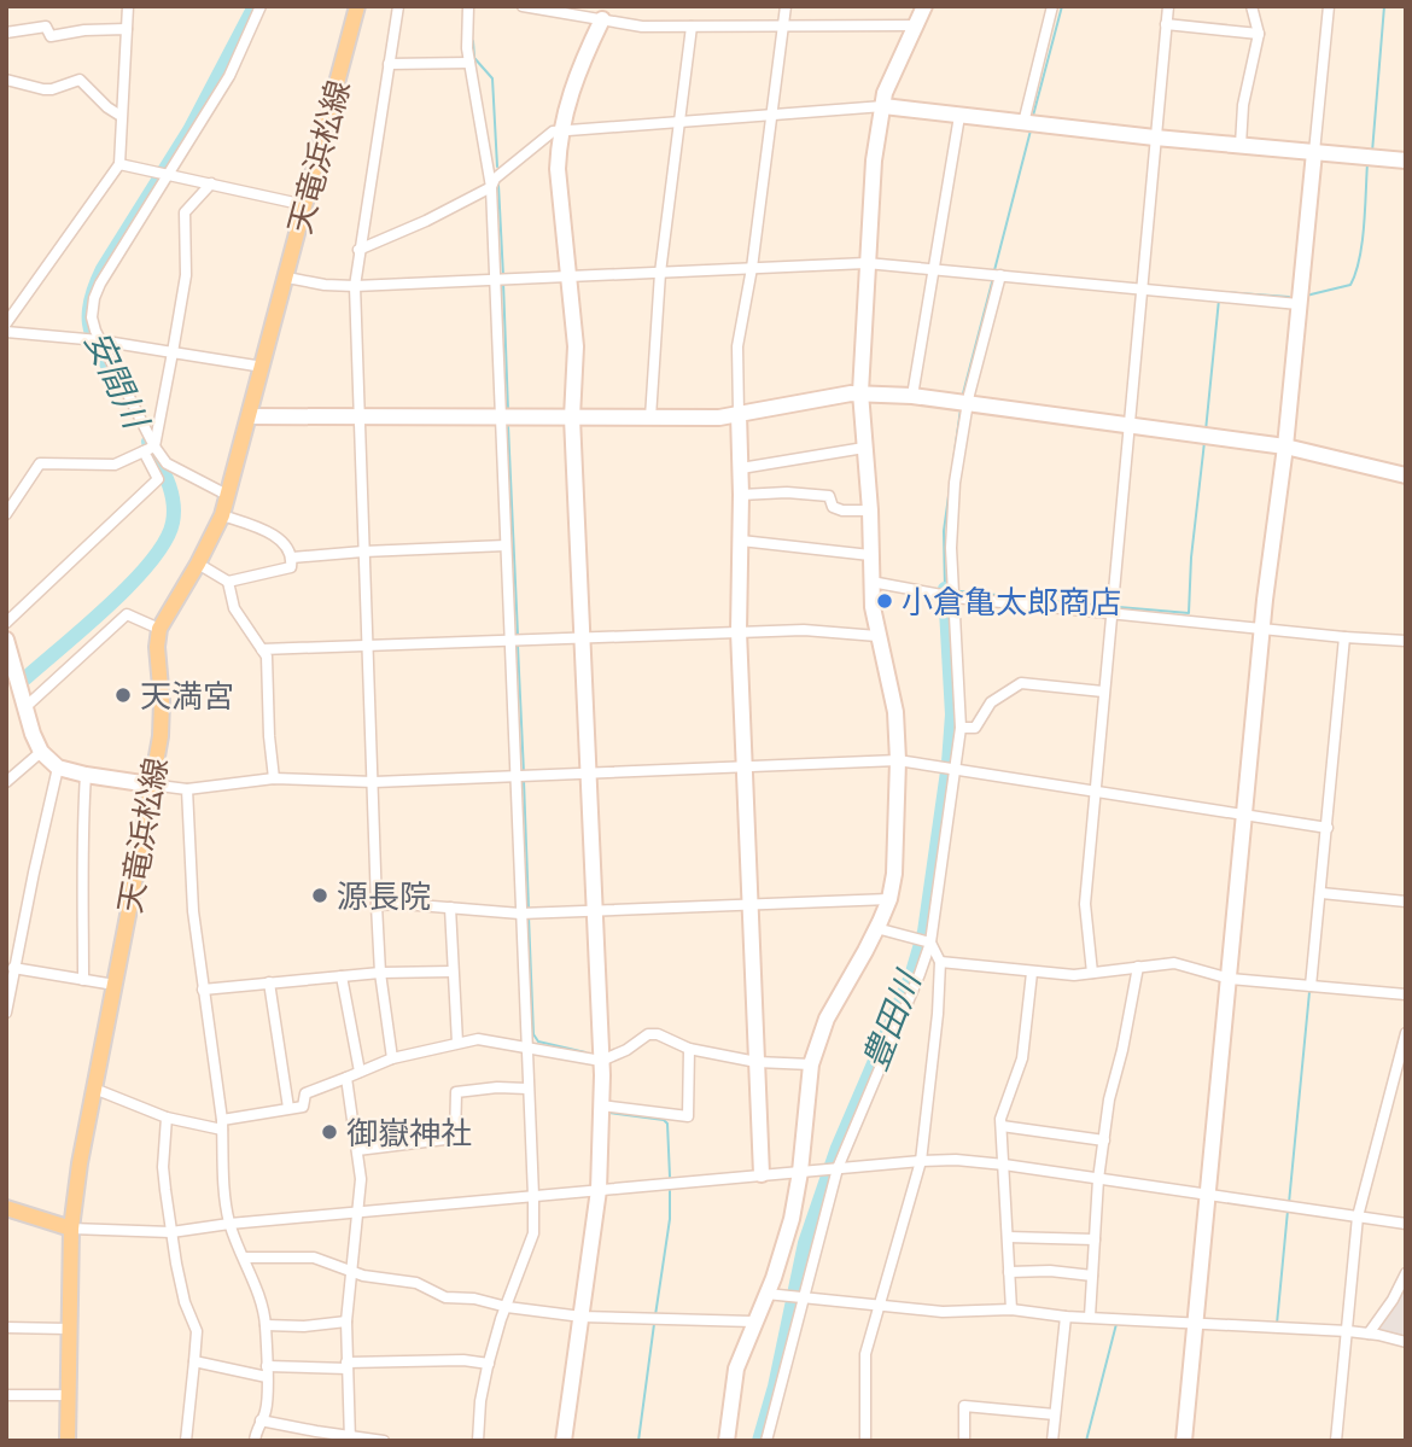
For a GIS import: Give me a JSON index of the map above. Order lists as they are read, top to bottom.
{
  "streets": {
    "main road": ["天竜浜松線"]
  },
  "water": ["安間川", "豊田川"],
  "places": [
    "小倉亀太郎商店",
    "天満宮",
    "源長院",
    "御嶽神社"
  ]
}
